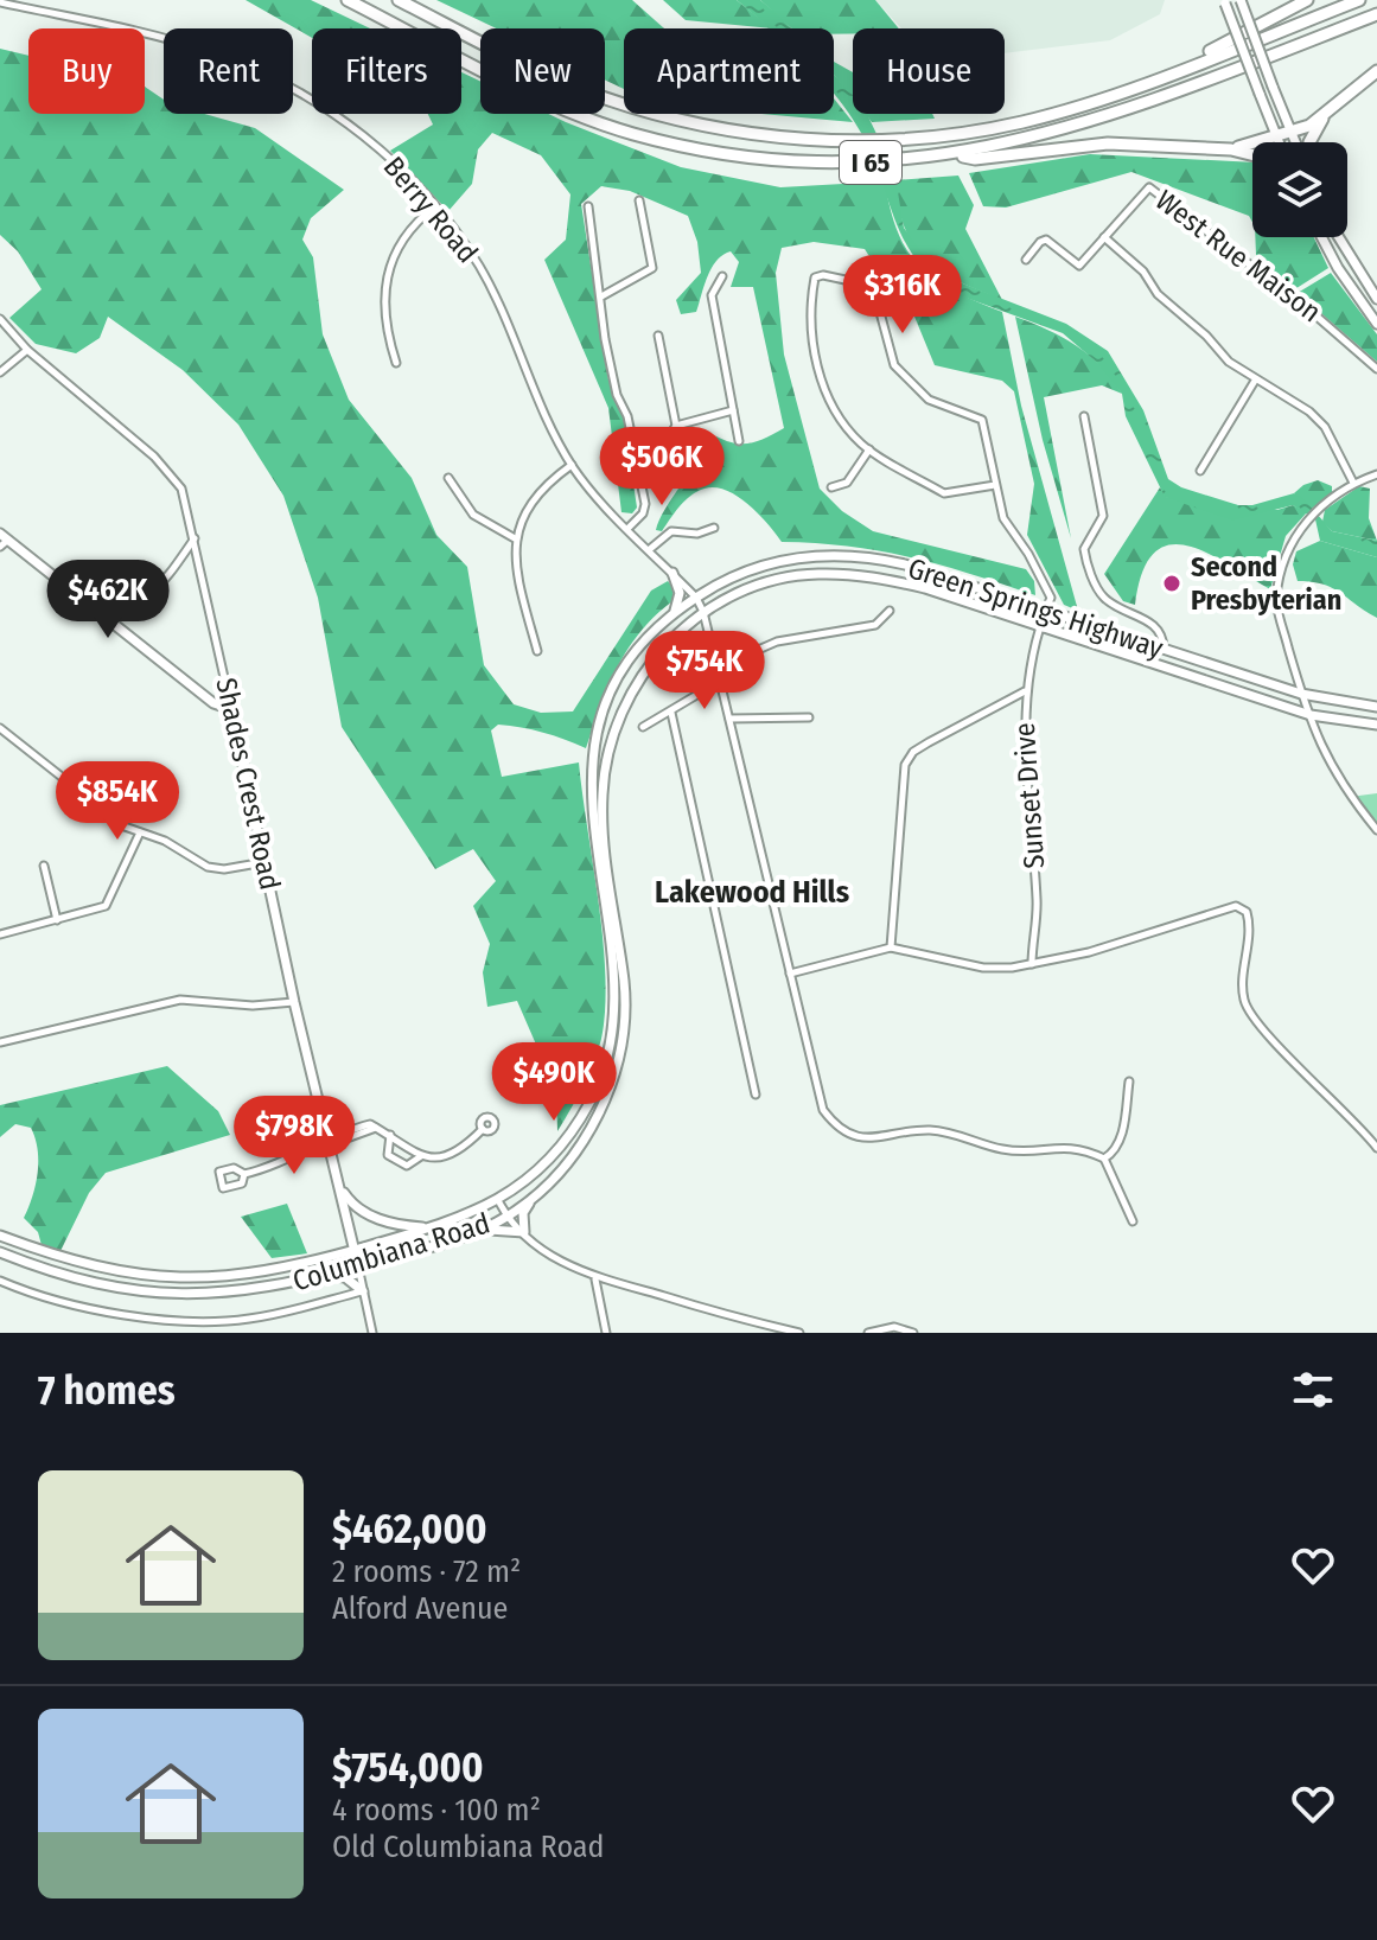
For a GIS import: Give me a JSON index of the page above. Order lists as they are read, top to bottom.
{
  "streets": {
    "highway": ["I 65"],
    "main road": ["Green Springs Highway", "Shades Crest Road", "Columbiana Road"],
    "street": ["Berry Road", "West Rue Maison", "Sunset Drive"]
  },
  "crossings": [
    ["Berry Road", "Green Springs Highway"],
    ["Berry Road", "Columbiana Road"],
    ["Green Springs Highway", "Sunset Drive"],
    ["Green Springs Highway", "Columbiana Road"],
    ["Shades Crest Road", "Columbiana Road"]
  ],
  "districts": ["Lakewood Hills"],
  "places": ["Second Presbyterian"],
  "page": {
    "chip": [
      "Buy",
      "Rent",
      "Filters",
      "New",
      "Apartment",
      "House"
    ],
    "price": [
      "$316K",
      "$506K",
      "$462K",
      "$754K",
      "$854K",
      "$490K",
      "$798K"
    ],
    "heading": "7 homes",
    "list": [
      {
        "name": "$462,000",
        "note": "2 rooms · 72 m² · Alford Avenue"
      },
      {
        "name": "$754,000",
        "note": "4 rooms · 100 m² · Old Columbiana Road"
      }
    ]
  }
}
